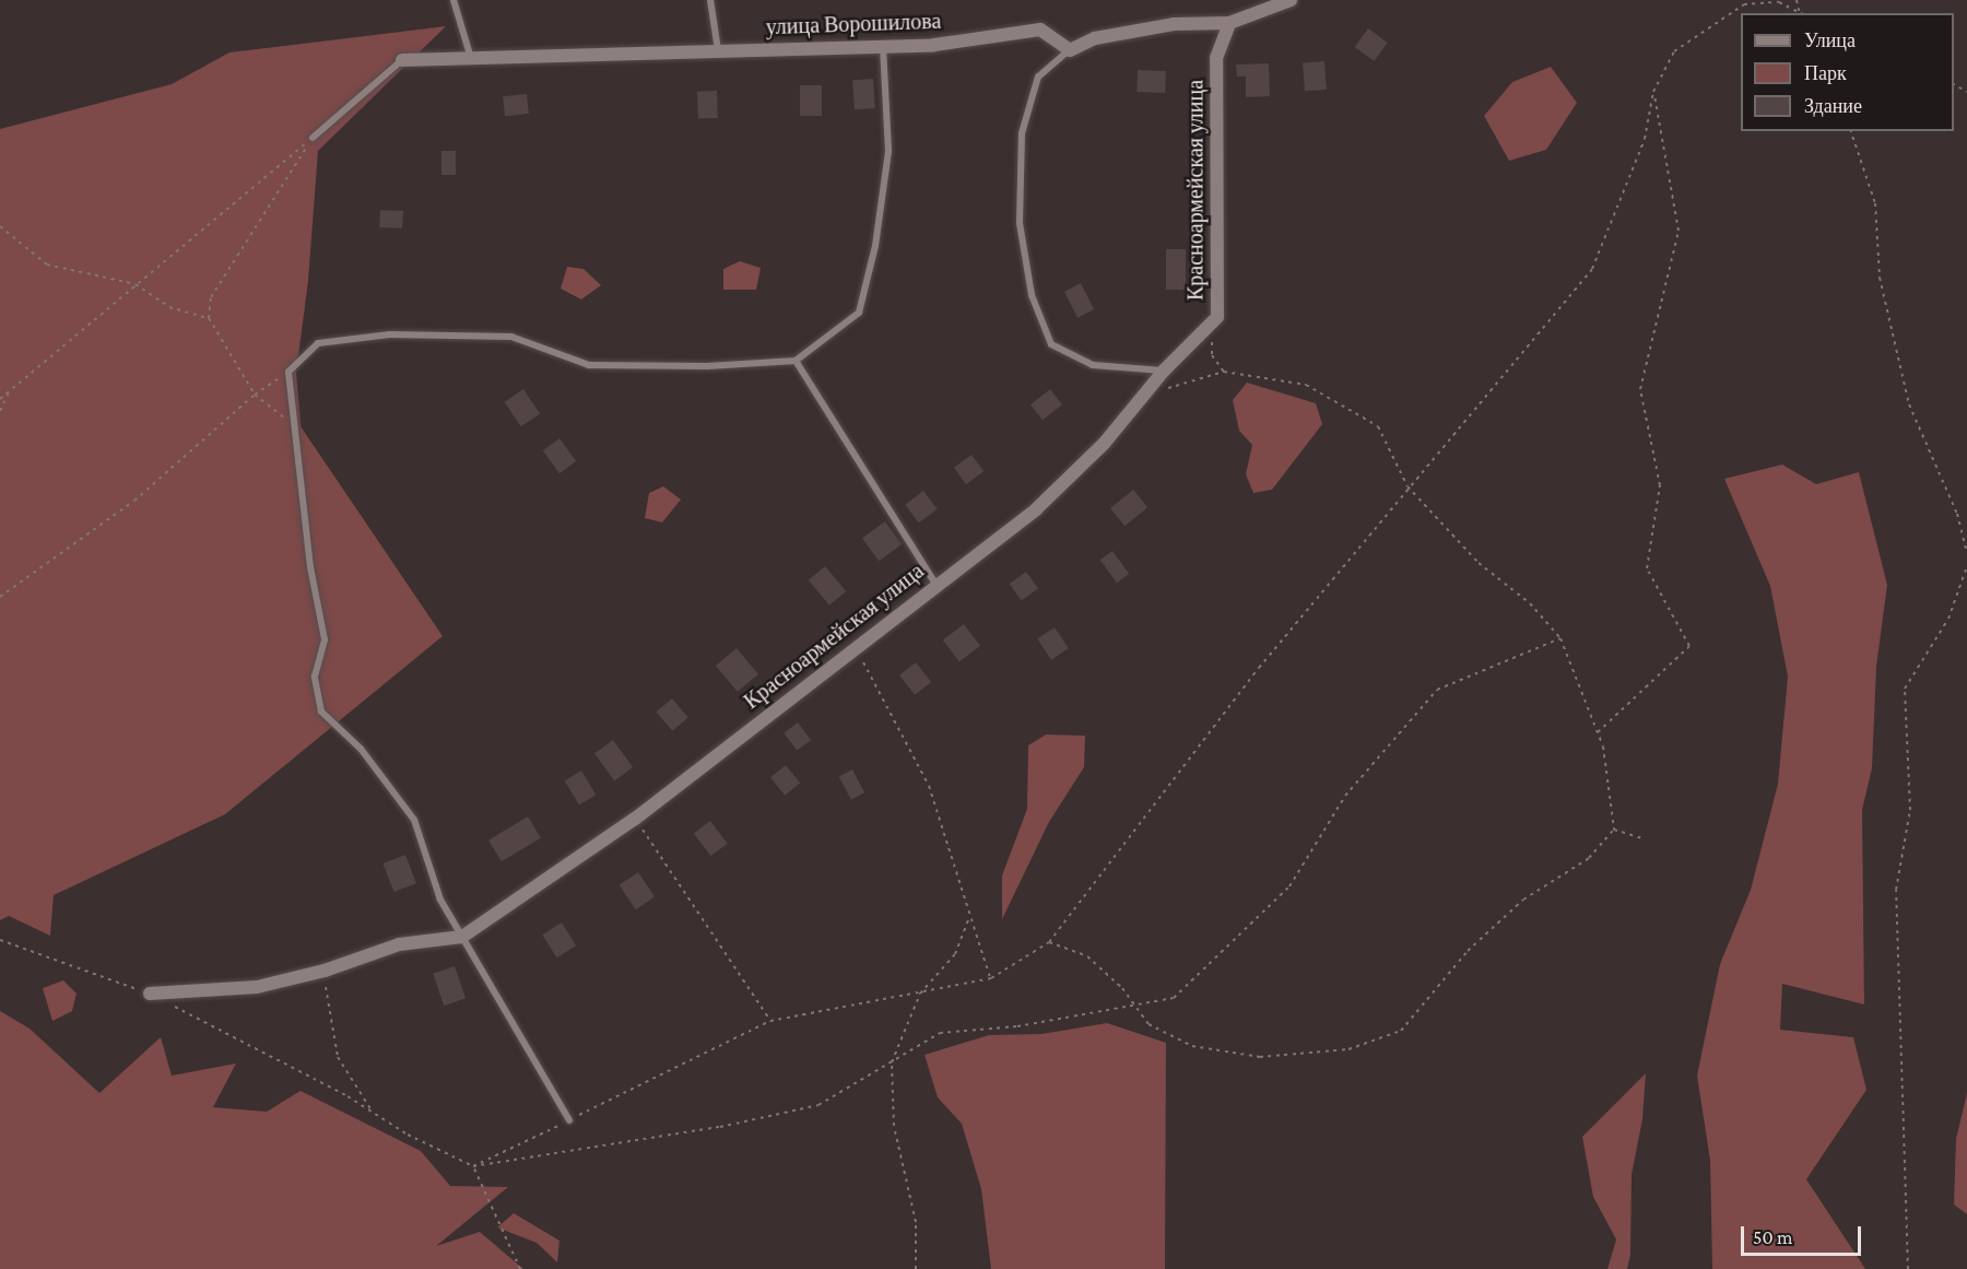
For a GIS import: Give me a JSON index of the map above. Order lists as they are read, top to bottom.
{
  "streets": {
    "street": ["улица Ворошилова", "Красноармейская улица"]
  },
  "legend": ["Улица", "Парк", "Здание"],
  "scale_bar": "50 m"
}
